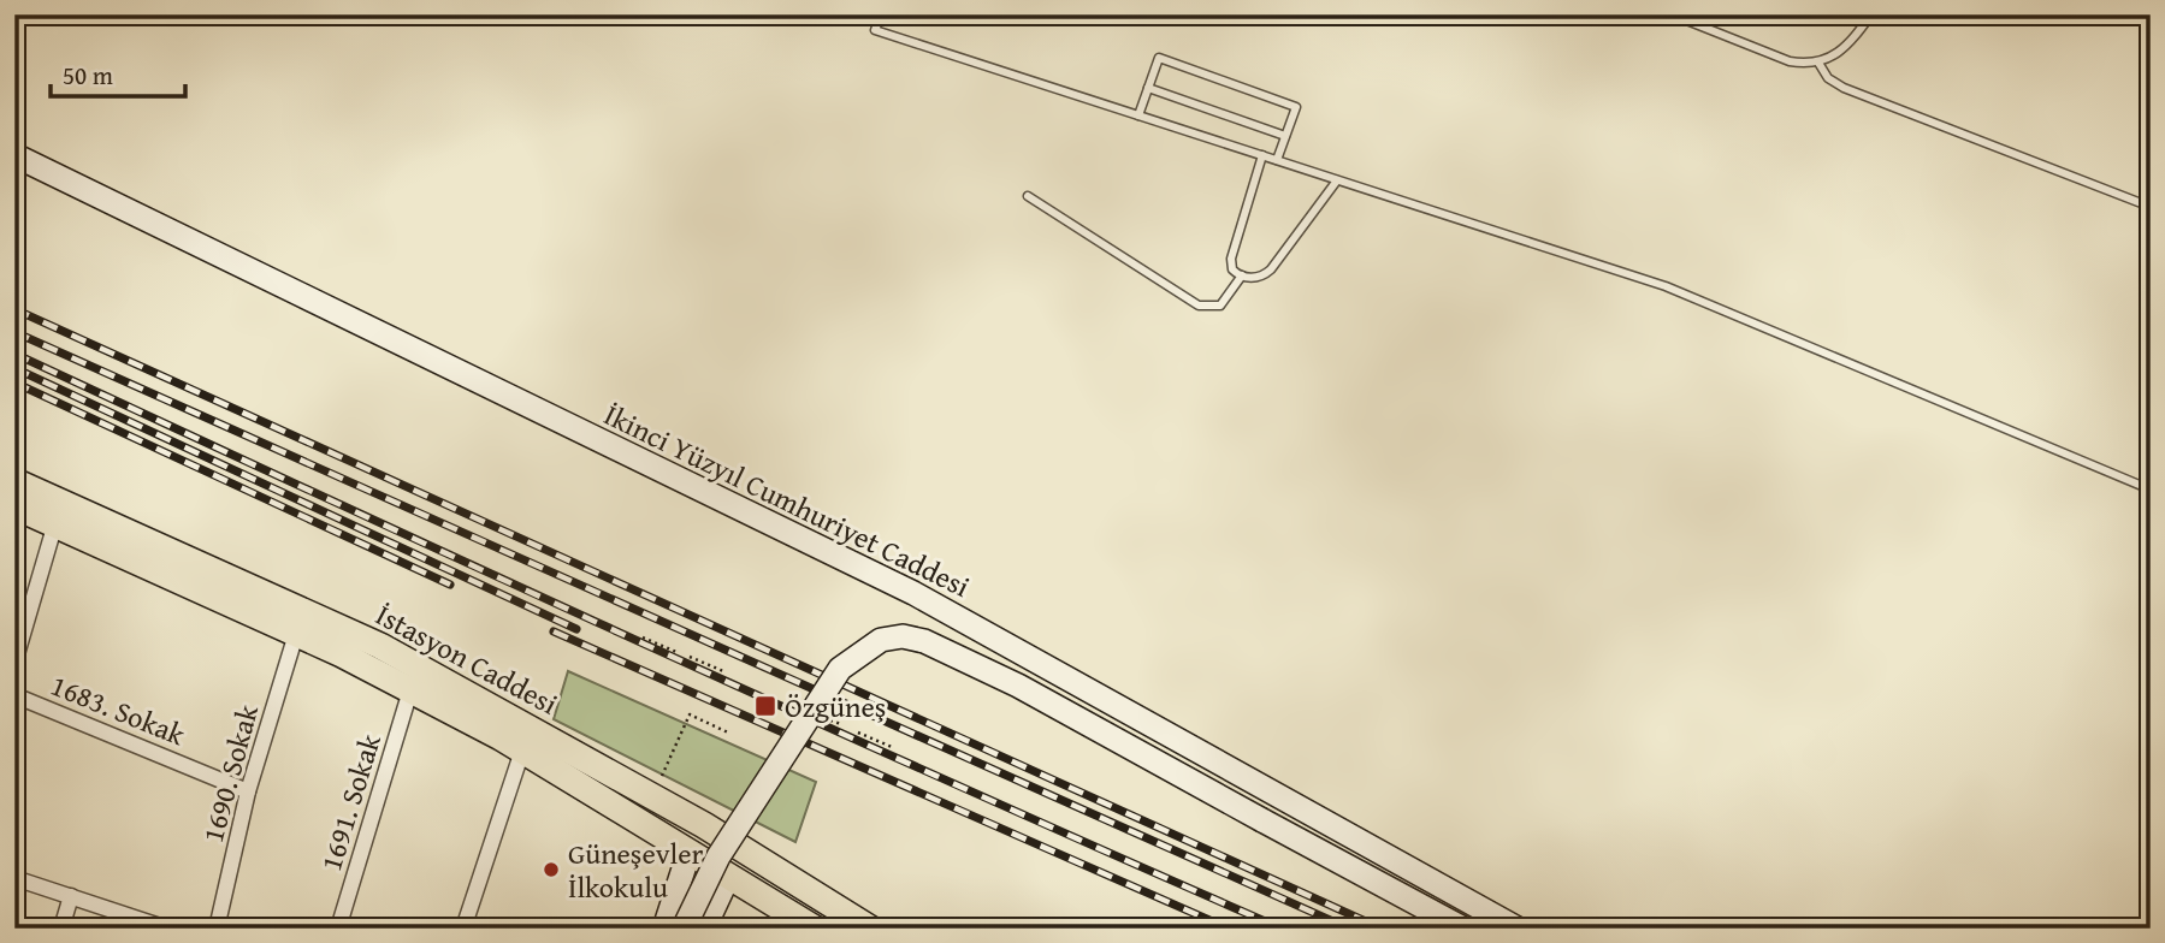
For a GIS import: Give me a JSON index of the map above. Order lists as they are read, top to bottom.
{
  "streets": {
    "main road": ["İkinci Yüzyıl Cumhuriyet Caddesi", "İstasyon Caddesi"],
    "street": ["1683. Sokak", "1690. Sokak", "1691. Sokak"]
  },
  "crossings": [
    ["İstasyon Caddesi", "1690. Sokak"],
    ["İstasyon Caddesi", "1691. Sokak"],
    ["1683. Sokak", "1690. Sokak"]
  ],
  "places": {
    "transit": ["Özgüneş"],
    "other": ["Güneşevler İlkokulu"]
  },
  "scale_bar": "50 m"
}
